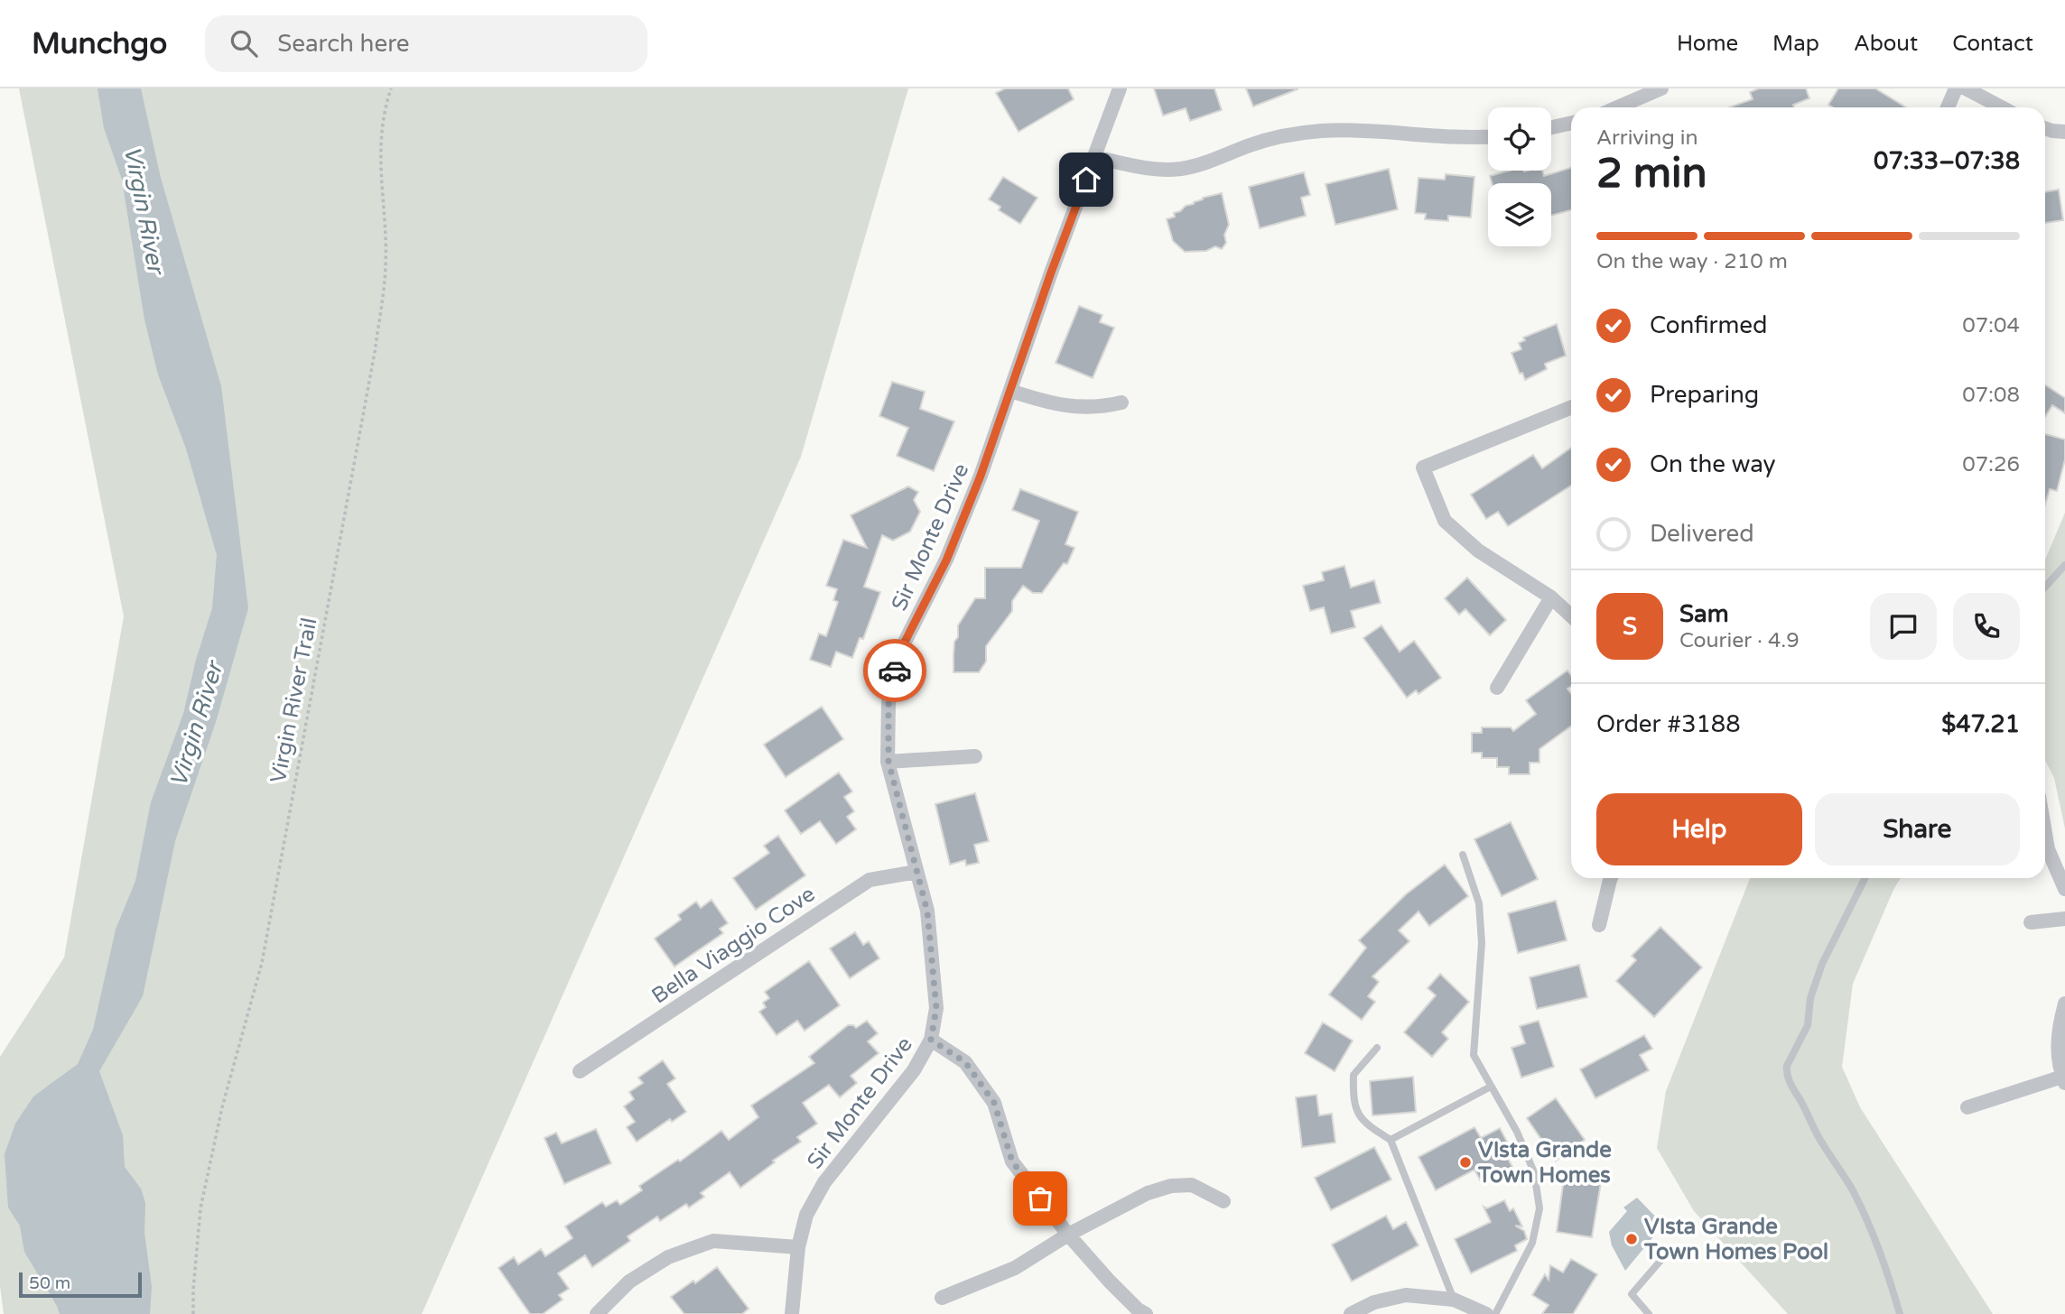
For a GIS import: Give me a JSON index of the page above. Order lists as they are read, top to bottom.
{
  "streets": {
    "street": ["Sir Monte Drive", "Bella Viaggio Cove"],
    "path": ["Virgin River Trail"]
  },
  "crossings": [
    ["Sir Monte Drive", "Bella Viaggio Cove"]
  ],
  "water": ["Virgin River"],
  "places": ["VIsta Grande Town Homes", "VIsta Grande Town Homes Pool"],
  "scale_bar": "50 m",
  "page": {
    "header": "Munchgo",
    "search": "Search here",
    "nav": [
      "Home",
      "Map",
      "About",
      "Contact"
    ],
    "heading": ["2 min", "Arriving in", "07:33–07:38"],
    "panel": [
      "Sam",
      "Courier · 4.9",
      "Order #3188",
      "$47.21"
    ],
    "bar": "On the way · 210 m",
    "list": [
      ["Confirmed", "07:04"],
      ["Preparing", "07:08"],
      ["On the way", "07:26"],
      "Delivered"
    ],
    "round": "S",
    "buttons": ["Help", "Share"],
    "scale": "50 m"
  }
}
